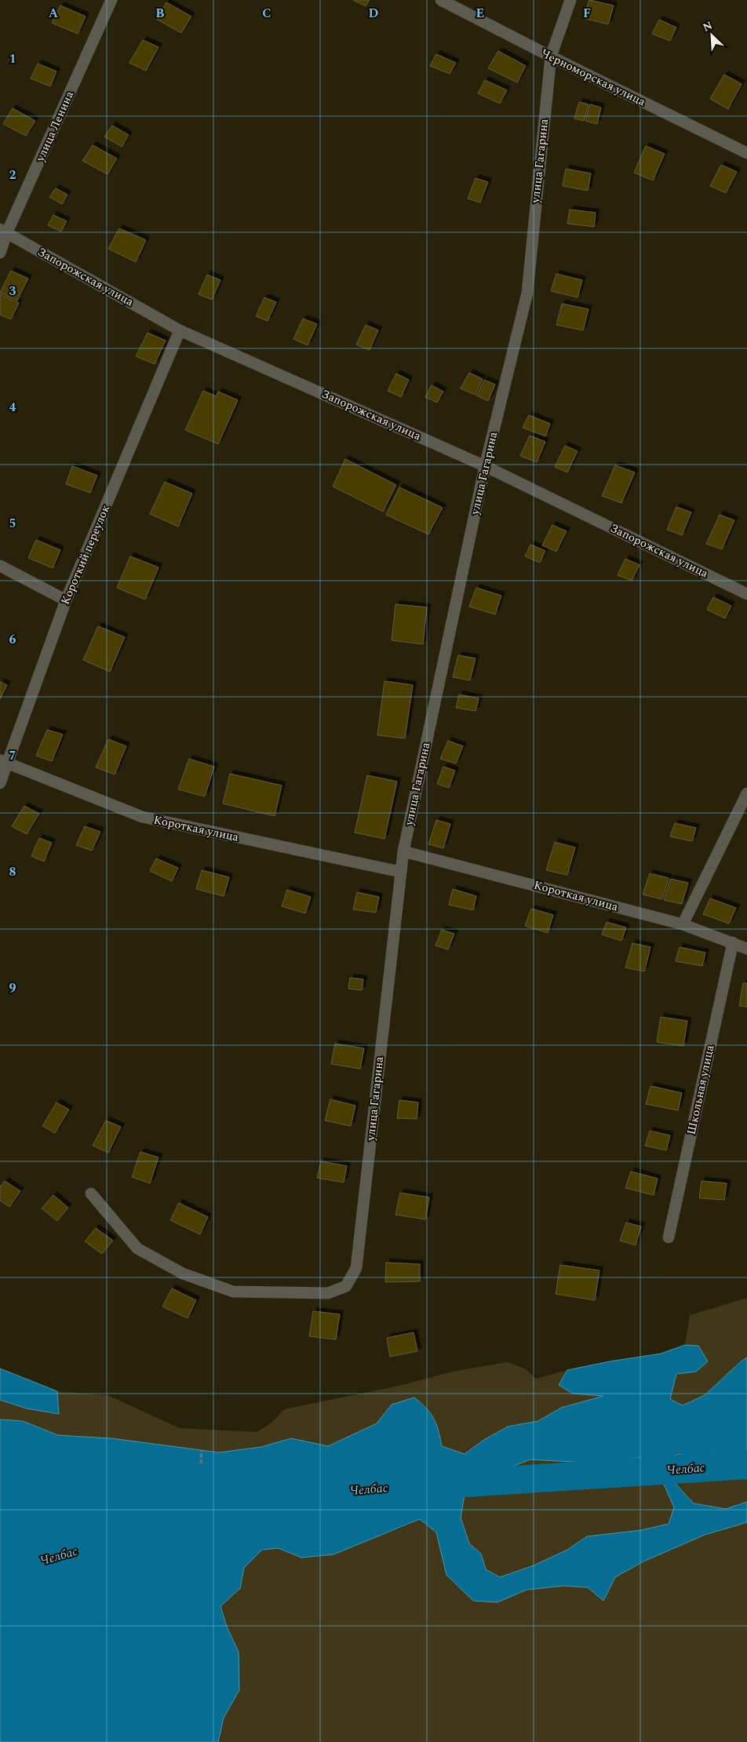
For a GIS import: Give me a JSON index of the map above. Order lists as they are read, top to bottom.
{
  "streets": {
    "street": [
      "Черноморская улица",
      "улица Ленина",
      "улица Гагарина",
      "Запорожская улица",
      "Короткий переулок",
      "Короткая улица",
      "Школьная улица"
    ]
  },
  "crossings": [
    ["Черноморская улица", "улица Гагарина"],
    ["улица Ленина", "Запорожская улица"],
    ["улица Гагарина", "Запорожская улица"],
    ["улица Гагарина", "Короткая улица"],
    ["Запорожская улица", "Короткий переулок"],
    ["Короткий переулок", "Короткая улица"],
    ["Короткая улица", "Школьная улица"]
  ],
  "water": ["Челбас"],
  "north": "top left",
  "grid": {
    "columns": [
      "A",
      "B",
      "C",
      "D",
      "E",
      "F"
    ],
    "rows": [
      "1",
      "2",
      "3",
      "4",
      "5",
      "6",
      "7",
      "8",
      "9"
    ]
  }
}
